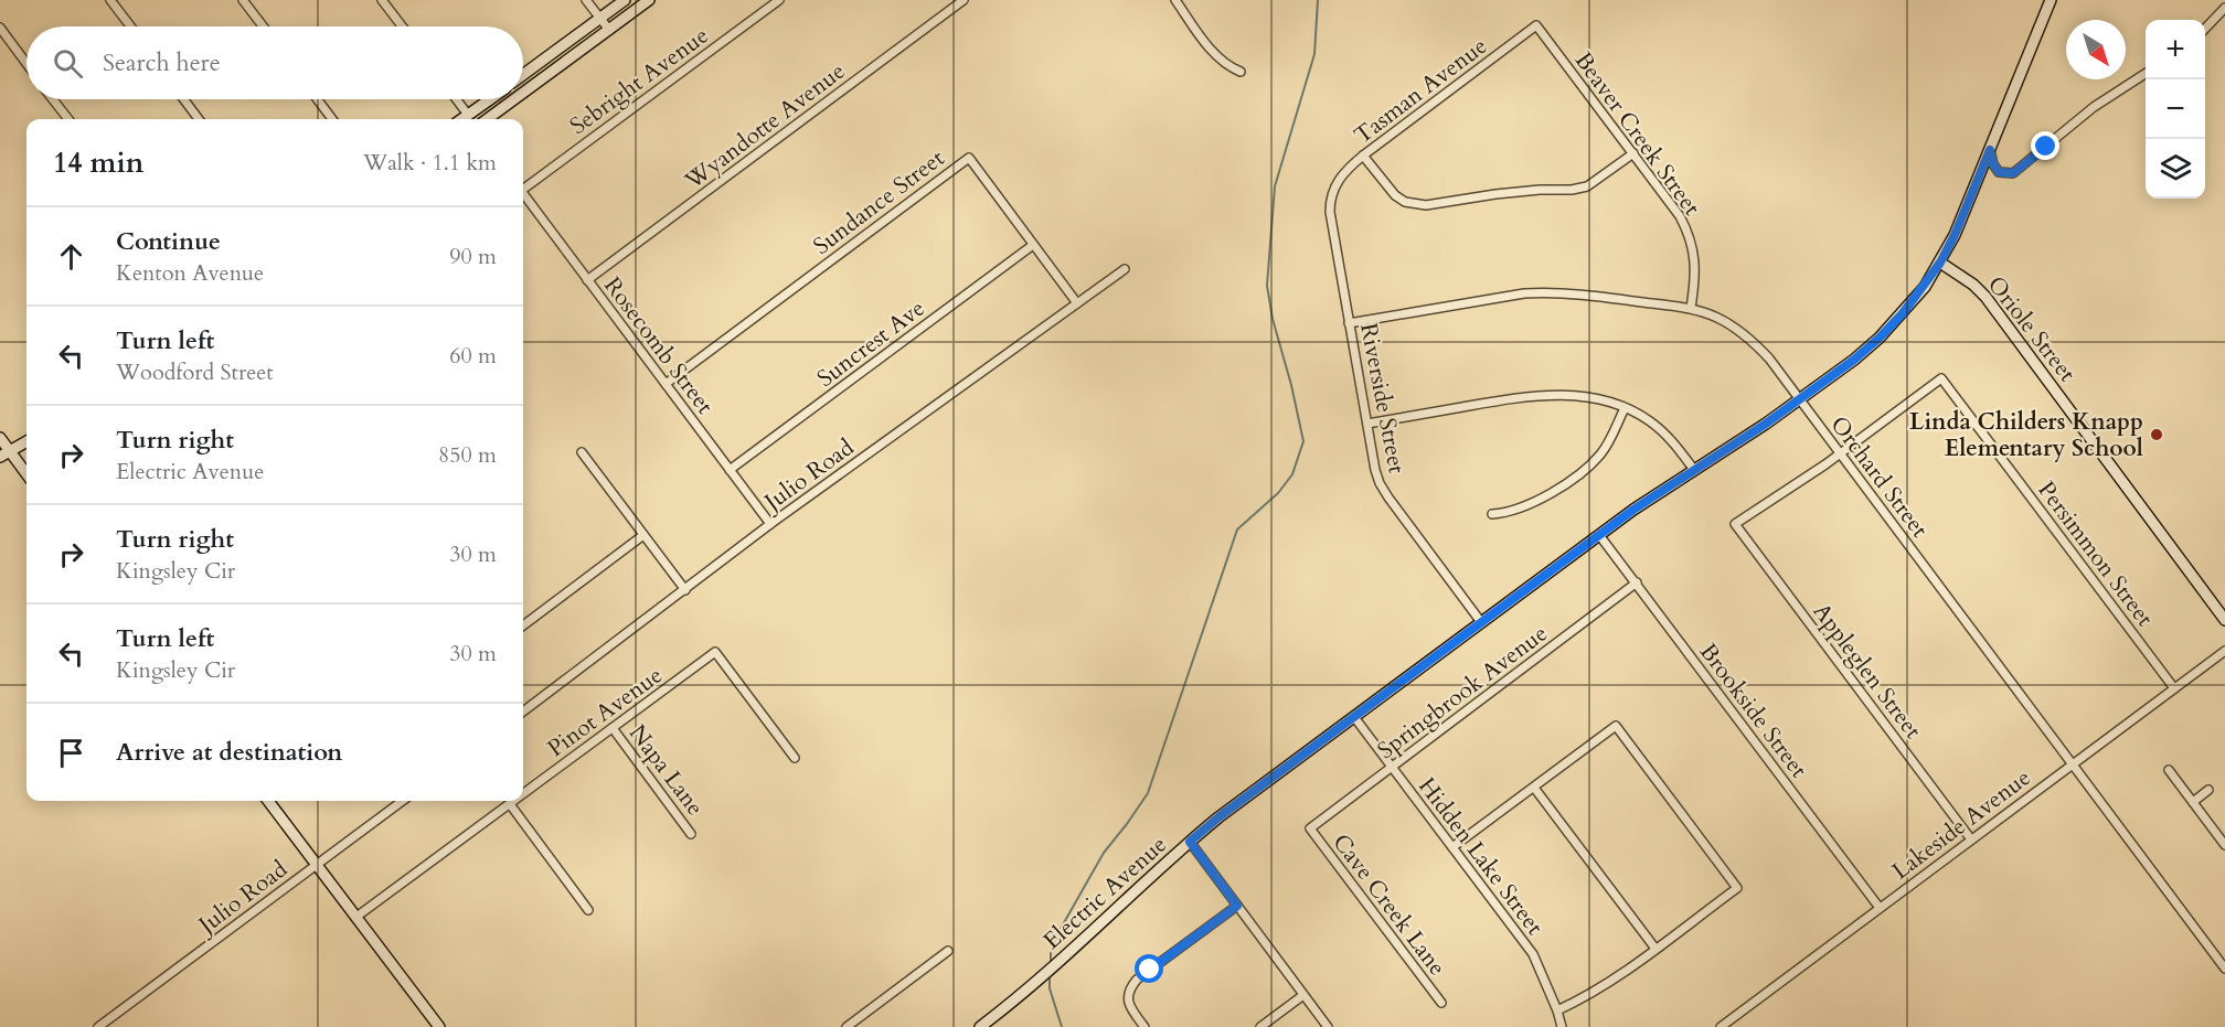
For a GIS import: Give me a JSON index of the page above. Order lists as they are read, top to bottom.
{
  "streets": {
    "street": [
      "Sebright Avenue",
      "Tasman Avenue",
      "Wyandotte Avenue",
      "Beaver Creek Street",
      "Sundance Street",
      "Oriole Street",
      "Suncrest Ave",
      "Rosecomb Street",
      "Riverside Street",
      "Julio Road",
      "Orchard Street",
      "Persimmon Street",
      "Appleglen Street",
      "Springbrook Avenue",
      "Brookside Street",
      "Pinot Avenue",
      "Napa Lane",
      "Lakeside Avenue",
      "Hidden Lake Street",
      "Electric Avenue",
      "Cave Creek Lane"
    ]
  },
  "crossings": [
    ["Tasman Avenue", "Beaver Creek Street"],
    ["Tasman Avenue", "Riverside Street"],
    ["Wyandotte Avenue", "Rosecomb Street"],
    ["Beaver Creek Street", "Orchard Street"],
    ["Sundance Street", "Suncrest Ave"],
    ["Sundance Street", "Rosecomb Street"],
    ["Sundance Street", "Julio Road"],
    ["Oriole Street", "Electric Avenue"],
    ["Suncrest Ave", "Rosecomb Street"],
    ["Rosecomb Street", "Julio Road"],
    ["Riverside Street", "Orchard Street"],
    ["Riverside Street", "Electric Avenue"],
    ["Orchard Street", "Persimmon Street"],
    ["Orchard Street", "Appleglen Street"],
    ["Orchard Street", "Lakeside Avenue"],
    ["Orchard Street", "Electric Avenue"],
    ["Persimmon Street", "Appleglen Street"],
    ["Persimmon Street", "Lakeside Avenue"],
    ["Appleglen Street", "Lakeside Avenue"],
    ["Springbrook Avenue", "Brookside Street"],
    ["Springbrook Avenue", "Hidden Lake Street"],
    ["Springbrook Avenue", "Cave Creek Lane"],
    ["Brookside Street", "Lakeside Avenue"],
    ["Brookside Street", "Electric Avenue"],
    ["Pinot Avenue", "Napa Lane"],
    ["Hidden Lake Street", "Electric Avenue"]
  ],
  "places": ["Linda Childers Knapp Elementary School"],
  "north": "bottom right",
  "page": {
    "map_buttons": ["+", "−"],
    "search": "Search here",
    "heading": ["14 min", "Walk · 1.1 km"],
    "list": [
      ["Continue", "Kenton Avenue", "90 m"],
      ["Turn left", "Woodford Street", "60 m"],
      ["Turn right", "Electric Avenue", "850 m"],
      ["Turn right", "Kingsley Cir", "30 m"],
      ["Turn left", "Kingsley Cir", "30 m"],
      "Arrive at destination"
    ]
  }
}
